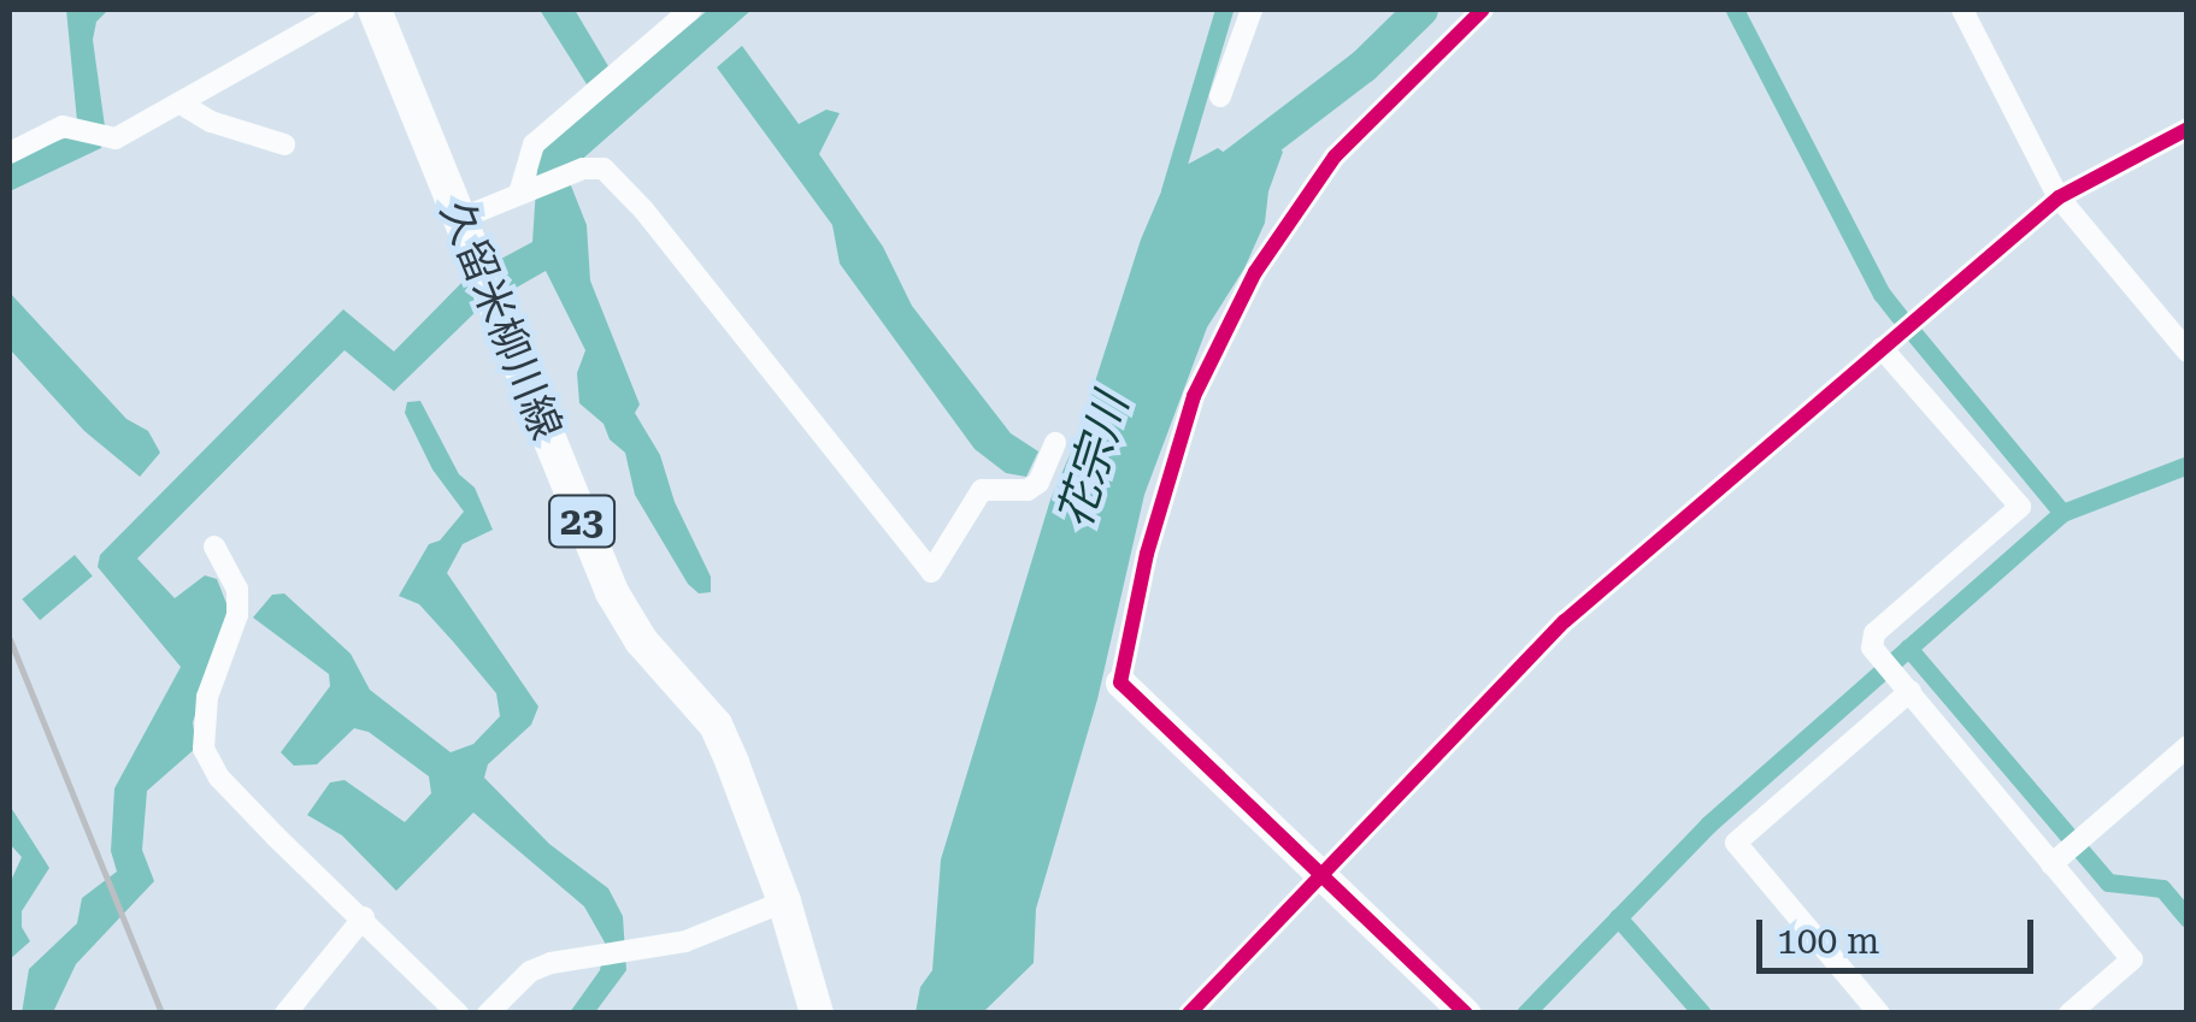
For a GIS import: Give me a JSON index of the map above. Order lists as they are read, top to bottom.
{
  "streets": {
    "main road": ["久留米柳川線", "23"]
  },
  "water": ["花宗川"],
  "scale_bar": "100 m"
}
